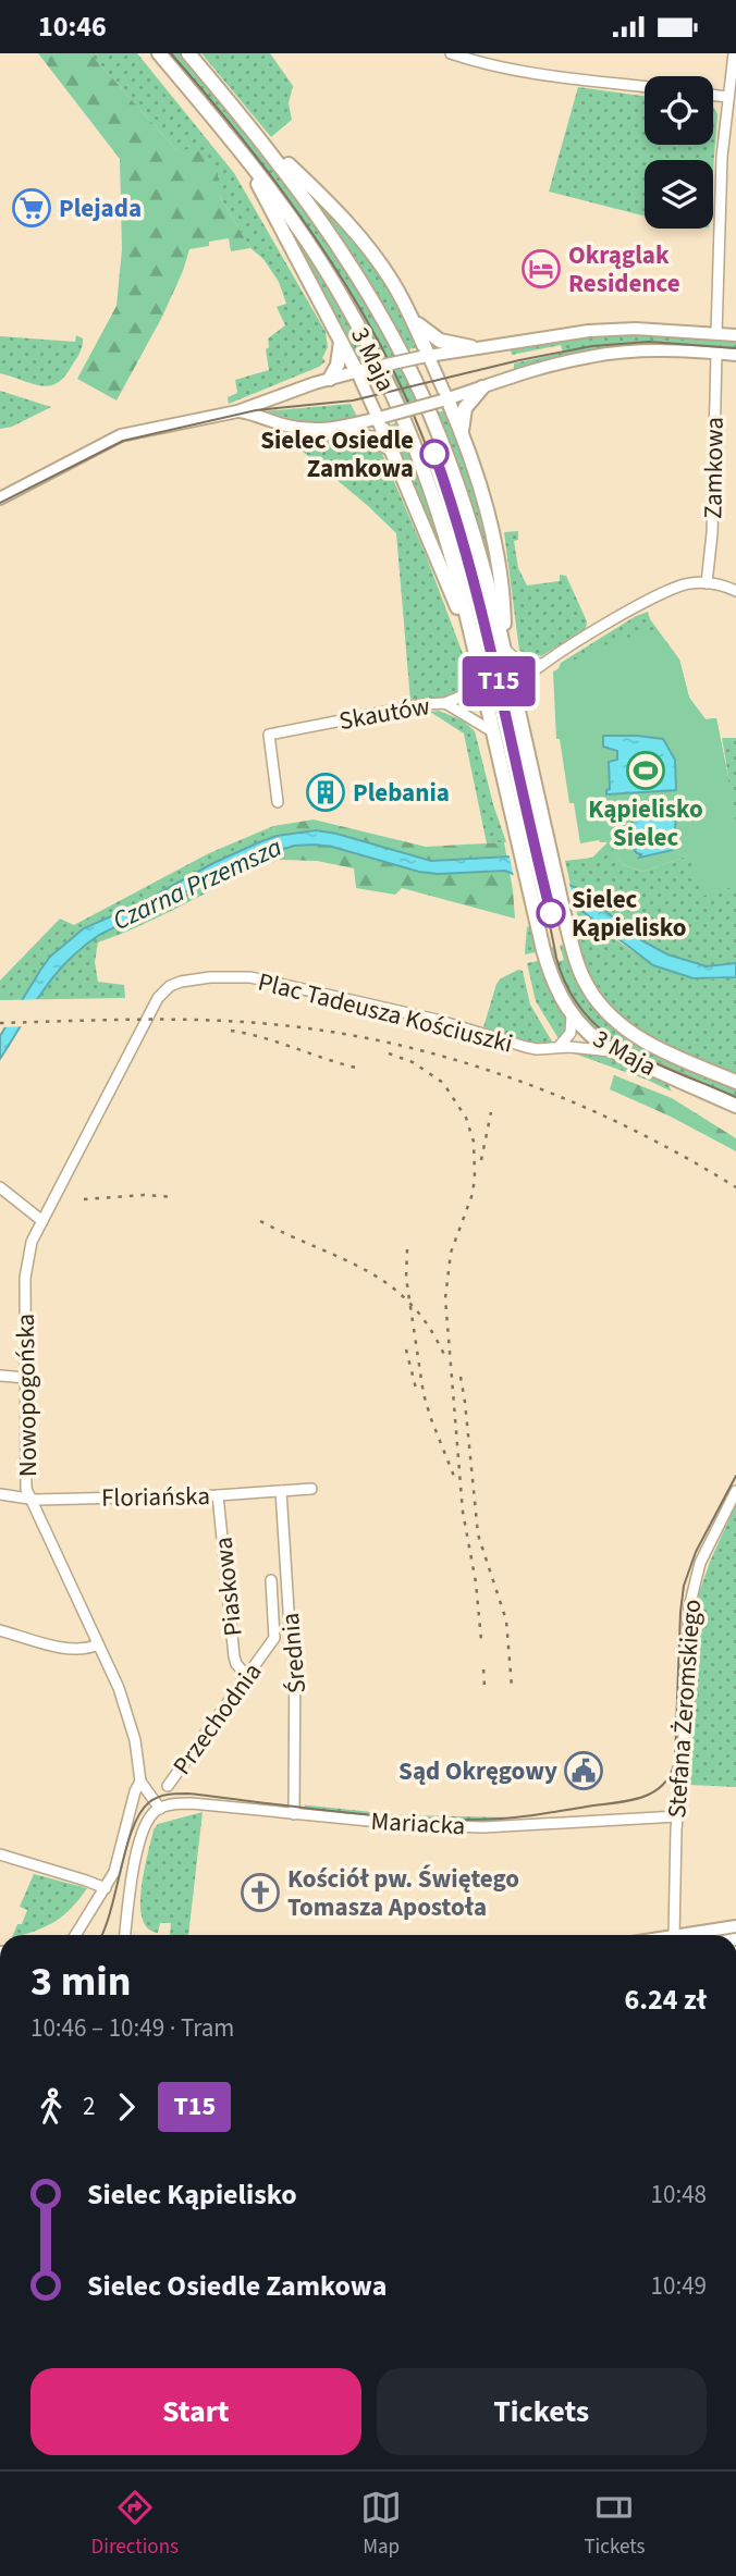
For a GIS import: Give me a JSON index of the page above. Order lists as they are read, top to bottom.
{
  "streets": {
    "main road": ["3 Maja"],
    "street": [
      "Zamkowa",
      "Skautów",
      "Plac Tadeusza Kościuszki",
      "Nowopogońska",
      "Floriańska",
      "Piaskowa",
      "Średnia",
      "Stefana Żeromskiego",
      "Przechodnia",
      "Mariacka"
    ]
  },
  "crossings": [
    ["3 Maja", "Skautów"],
    ["3 Maja", "Plac Tadeusza Kościuszki"],
    ["Plac Tadeusza Kościuszki", "Nowopogońska"],
    ["Nowopogońska", "Floriańska"],
    ["Floriańska", "Piaskowa"],
    ["Floriańska", "Średnia"],
    ["Piaskowa", "Przechodnia"],
    ["Średnia", "Mariacka"],
    ["Stefana Żeromskiego", "Mariacka"]
  ],
  "water": ["Czarna Przemsza"],
  "places": {
    "supermarket": ["Plejada"],
    "hotel": ["Okrąglak Residence"],
    "other": ["Sielec Osiedle Zamkowa", "Sielec Kąpielisko"],
    "sports": ["Kąpielisko Sielec"],
    "building": ["Plebania"],
    "public building": ["Sąd Okręgowy"],
    "church": ["Kościół pw. Świętego Tomasza Apostoła"]
  },
  "lines": ["tram line T15"],
  "page": {
    "status": "10:46",
    "on_map": "T15",
    "heading": ["3 min", "10:46 – 10:49 · Tram", "6.24 zł"],
    "legs": ["2", "T15"],
    "list": [
      {
        "name": "Sielec Kąpielisko",
        "value": "10:48"
      },
      {
        "name": "Sielec Osiedle Zamkowa",
        "value": "10:49"
      }
    ],
    "buttons": ["Start", "Tickets"],
    "tabs": ["Directions", "Map", "Tickets"]
  }
}
